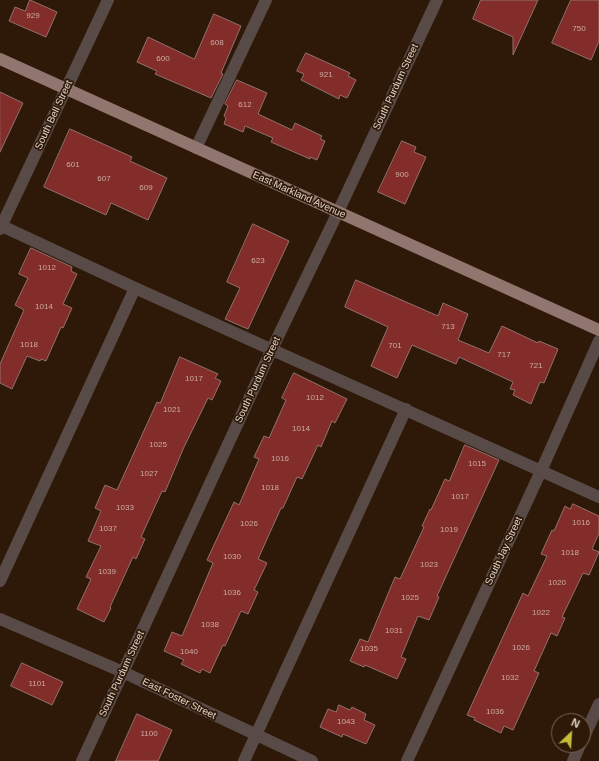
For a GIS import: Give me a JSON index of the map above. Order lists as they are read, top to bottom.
{
  "streets": {
    "main road": ["East Markland Avenue"],
    "street": [
      "South Purdum Street",
      "South Bell Street",
      "South Jay Street",
      "East Foster Street"
    ]
  },
  "crossings": [
    ["South Purdum Street", "East Markland Avenue"],
    ["South Purdum Street", "East Foster Street"],
    ["South Bell Street", "East Markland Avenue"]
  ],
  "house_numbers": [
    "929",
    "750",
    "608",
    "600",
    "921",
    "612",
    "601",
    "900",
    "607",
    "609",
    "623",
    "1012",
    "1014",
    "713",
    "1018",
    "701",
    "717",
    "721",
    "1017",
    "1012",
    "1021",
    "1014",
    "1025",
    "1016",
    "1015",
    "1027",
    "1018",
    "1017",
    "1033",
    "1016",
    "1026",
    "1037",
    "1019",
    "1018",
    "1030",
    "1023",
    "1039",
    "1020",
    "1036",
    "1025",
    "1022",
    "1038",
    "1031",
    "1026",
    "1035",
    "1040",
    "1032",
    "1101",
    "1036",
    "1043",
    "1100"
  ],
  "north": "top right"
}
